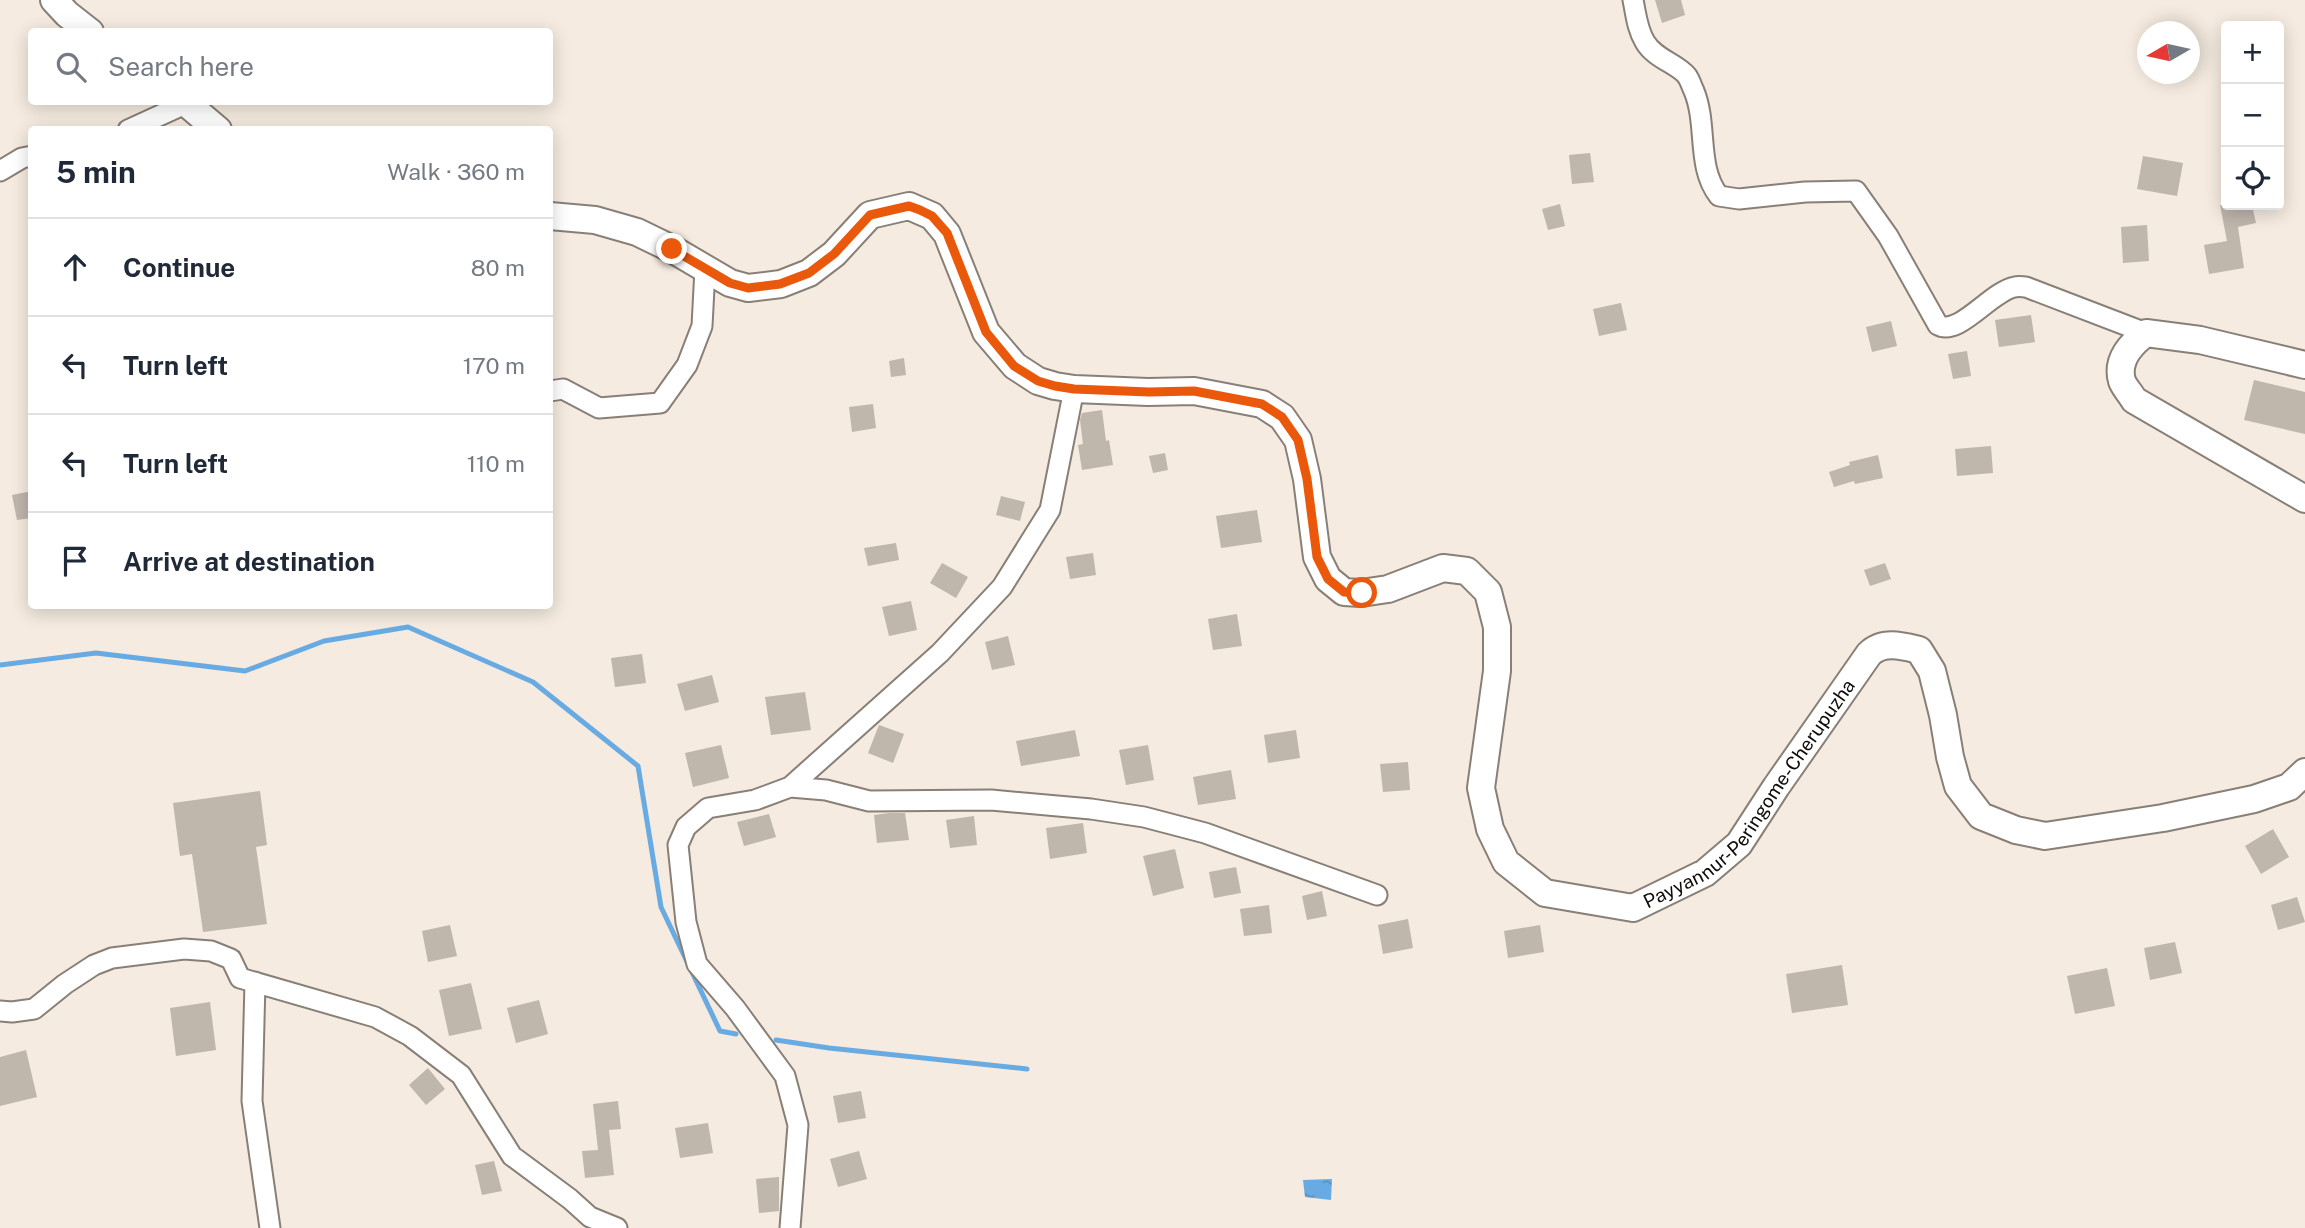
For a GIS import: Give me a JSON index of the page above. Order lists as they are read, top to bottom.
{
  "streets": {
    "main road": ["Payyannur-Peringome-Cherupuzha"]
  },
  "north": "left",
  "page": {
    "map_buttons": ["+", "−"],
    "search": "Search here",
    "heading": ["5 min", "Walk · 360 m"],
    "list": [
      ["Continue", "80 m"],
      ["Turn left", "170 m"],
      ["Turn left", "110 m"],
      "Arrive at destination"
    ]
  }
}
